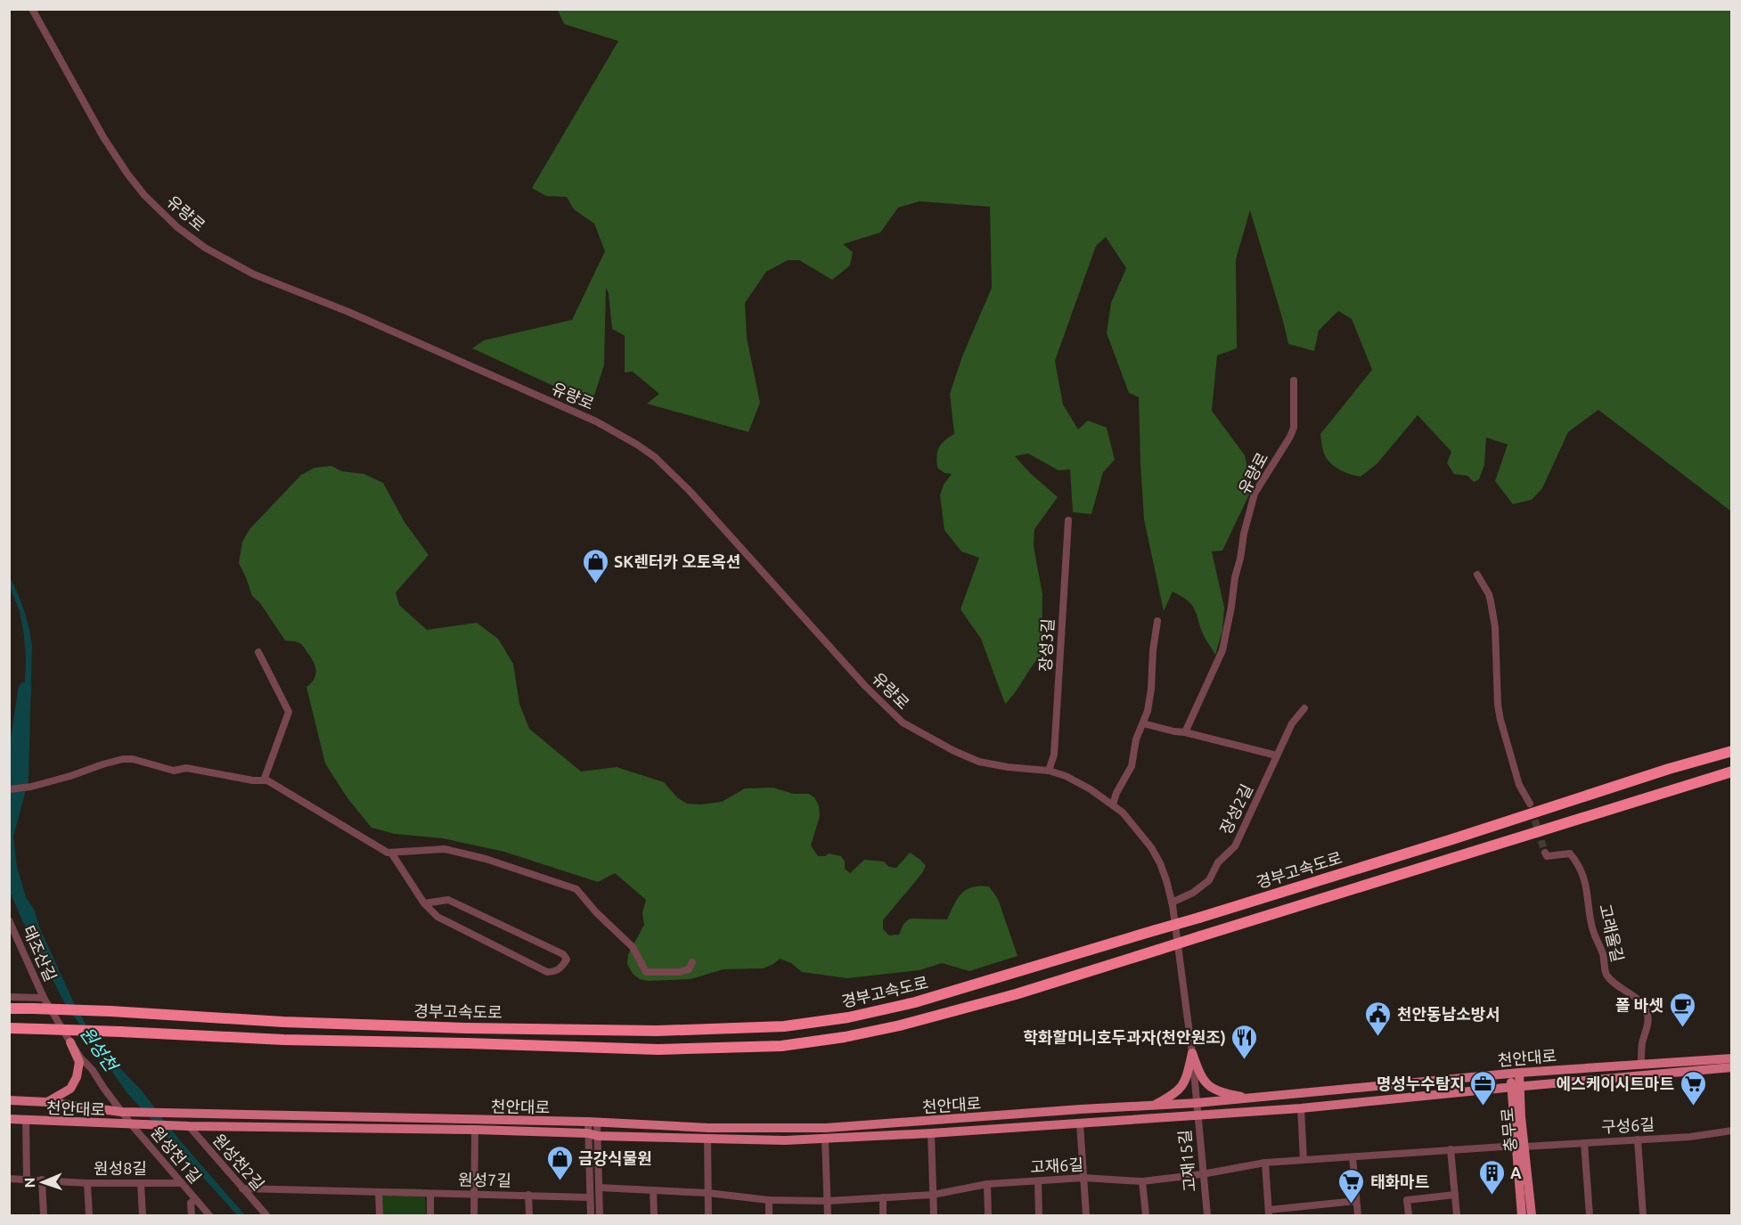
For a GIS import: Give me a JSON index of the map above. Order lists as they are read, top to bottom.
{
  "streets": {
    "highway": ["경부고속도로"],
    "main road": ["천안대로", "충무로"],
    "street": [
      "유량로",
      "장성3길",
      "장성2길",
      "고래울길",
      "태조산길",
      "구성6길",
      "원성천1길",
      "고재15길",
      "원성천2길",
      "고재6길",
      "원성8길",
      "원성7길"
    ]
  },
  "crossings": [
    ["유량로", "장성3길"],
    ["유량로", "장성2길"],
    ["유량로", "천안대로"],
    ["유량로", "고재15길"],
    ["고래울길", "천안대로"],
    ["태조산길", "천안대로"],
    ["태조산길", "원성천1길"],
    ["천안대로", "충무로"],
    ["천안대로", "원성천1길"],
    ["천안대로", "고재15길"],
    ["천안대로", "원성천2길"],
    ["구성6길", "충무로"],
    ["구성6길", "고재6길"],
    ["충무로", "고재6길"],
    ["원성천1길", "원성8길"],
    ["고재15길", "고재6길"],
    ["원성천2길", "원성7길"]
  ],
  "water": ["원성천"],
  "places": {
    "shop": ["SK렌터카 오토옥션", "금강식물원"],
    "cafe": ["폴 바셋"],
    "public building": ["천안동남소방서"],
    "restaurant": ["학화할머니호두과자(천안원조)"],
    "office": ["명성누수탐지"],
    "supermarket": ["에스케이시트마트", "태화마트"],
    "building": ["A"]
  },
  "north": "left"
}
